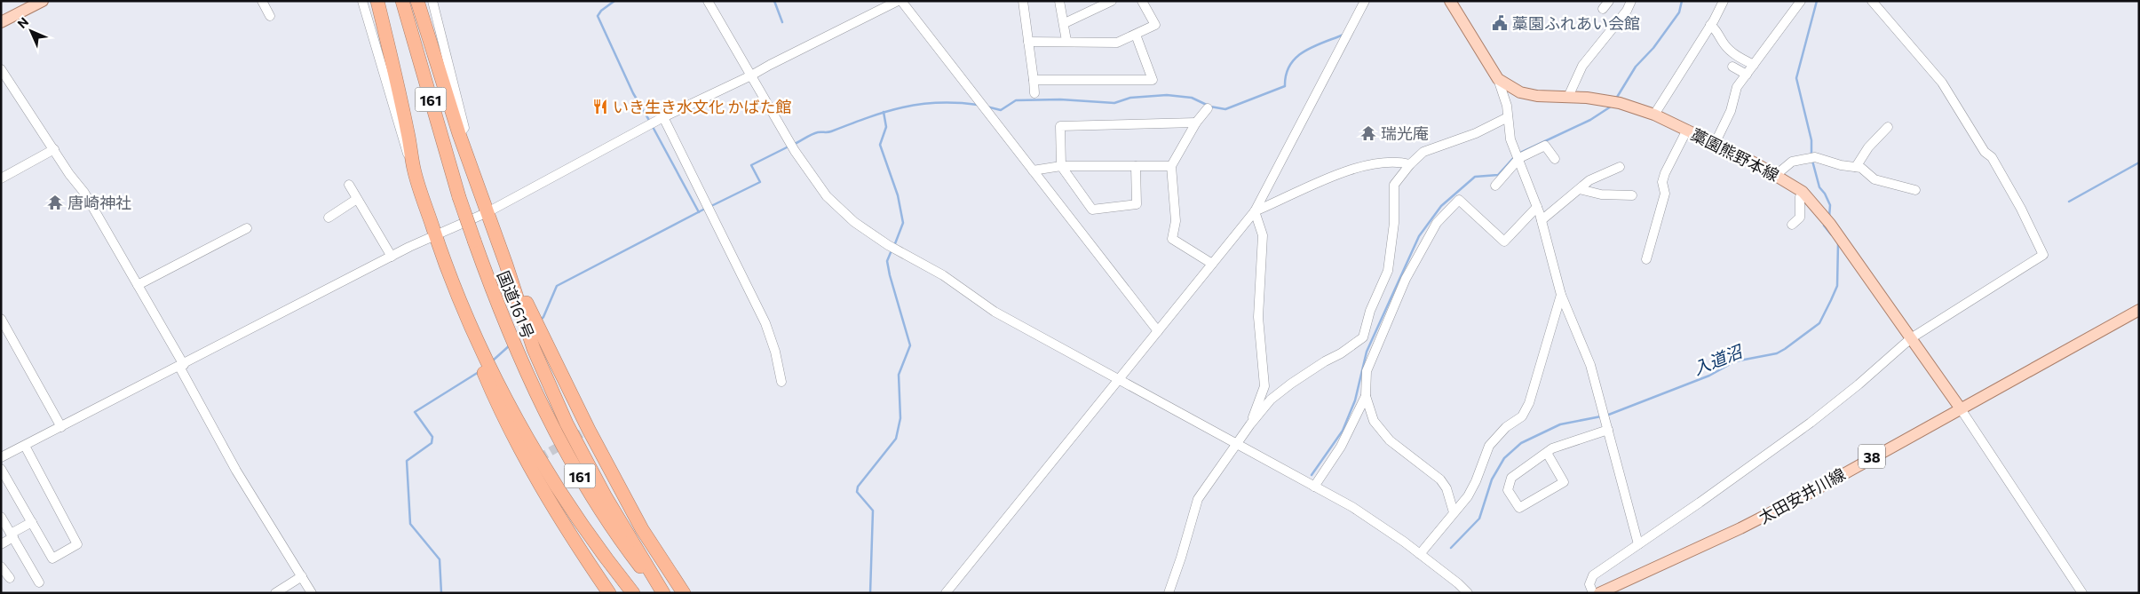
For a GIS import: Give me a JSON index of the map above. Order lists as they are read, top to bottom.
{
  "streets": {
    "highway": ["161", "国道161号"],
    "main road": ["藁園熊野本線", "38", "太田安井川線"]
  },
  "crossings": [
    ["藁園熊野本線", "太田安井川線"]
  ],
  "water": ["入道沼"],
  "places": {
    "public building": ["藁園ふれあい会館"],
    "restaurant": ["いき生き水文化 かばた館"],
    "temple": ["瑞光庵", "唐崎神社"]
  },
  "north": "top left"
}
